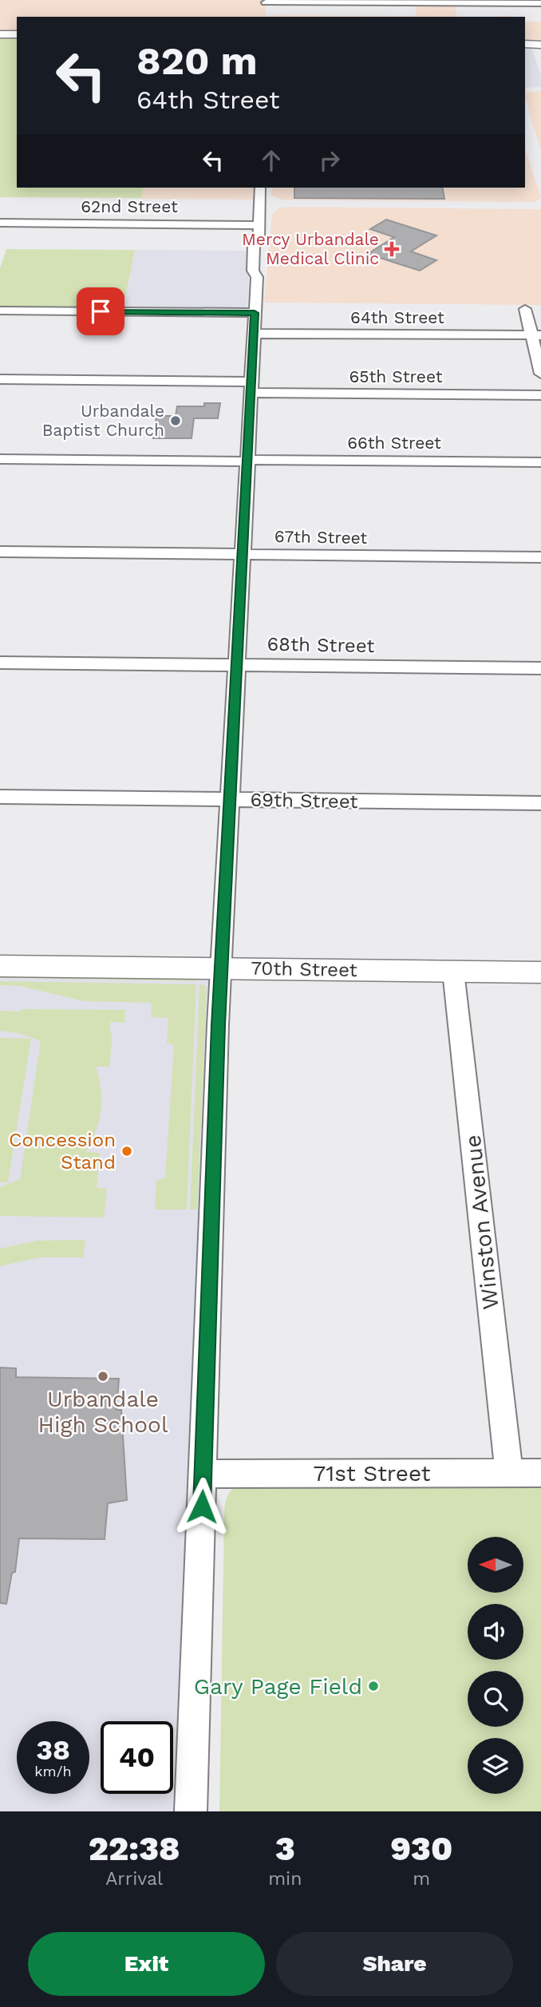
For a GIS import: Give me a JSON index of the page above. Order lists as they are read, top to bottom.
{
  "streets": {
    "main road": ["70th Street"],
    "street": [
      "62nd Street",
      "64th Street",
      "65th Street",
      "66th Street",
      "67th Street",
      "68th Street",
      "69th Street",
      "Winston Avenue",
      "71st Street"
    ]
  },
  "crossings": [
    ["70th Street", "Winston Avenue"],
    ["Winston Avenue", "71st Street"]
  ],
  "places": {
    "health": ["Mercy Urbandale Medical Clinic"],
    "other": [
      "Urbandale Baptist Church",
      "Concession Stand",
      "Urbandale High School",
      "Gary Page Field"
    ]
  },
  "north": "left",
  "page": {
    "turn": ["820 m", "64th Street"],
    "speed": "38 km/h",
    "limit": "40",
    "eta": [
      "22:38",
      "Arrival",
      "3",
      "min",
      "930",
      "m"
    ],
    "buttons": ["Exit", "Share"]
  }
}
